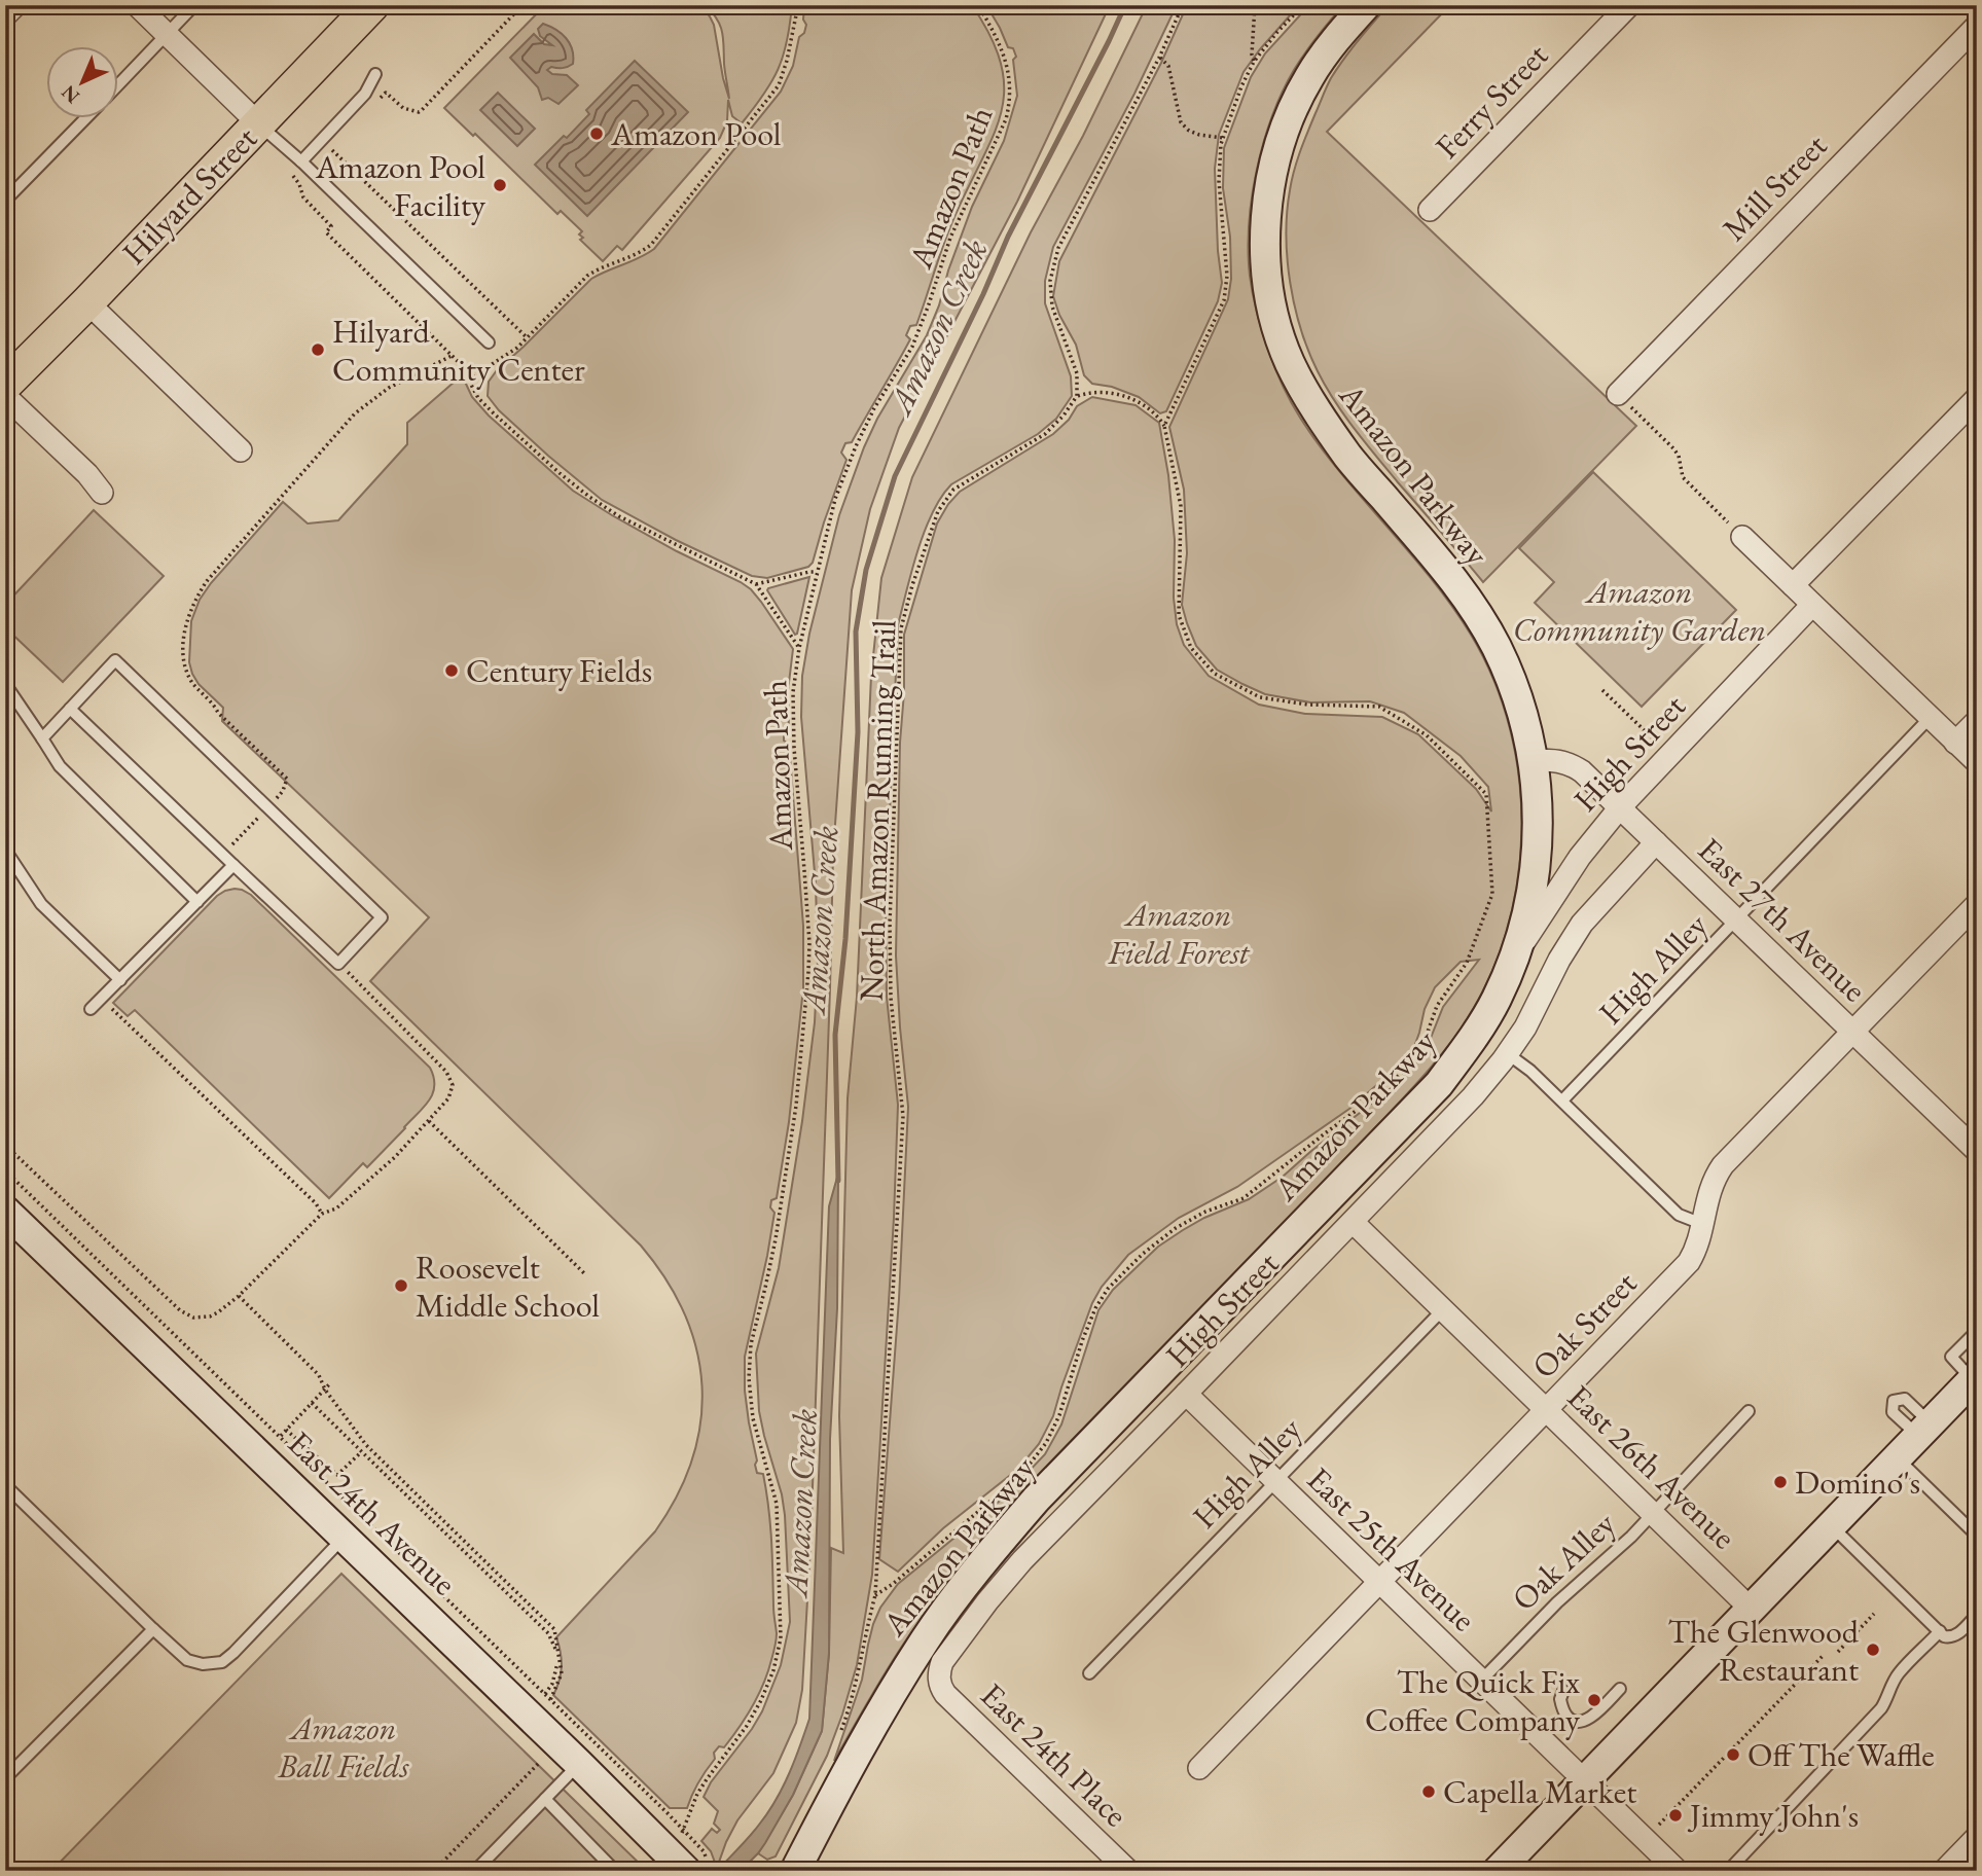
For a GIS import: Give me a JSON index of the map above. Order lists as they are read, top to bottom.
{
  "streets": {
    "main road": ["Hilyard Street", "Amazon Parkway", "East 24th Avenue"],
    "street": [
      "Ferry Street",
      "Mill Street",
      "High Street",
      "East 27th Avenue",
      "Oak Street",
      "East 26th Avenue",
      "East 25th Avenue",
      "East 24th Place"
    ],
    "lane": ["High Alley", "Oak Alley"],
    "path": ["Amazon Path", "North Amazon Running Trail"]
  },
  "crossings": [
    ["Amazon Parkway", "High Street"],
    ["Amazon Parkway", "East 27th Avenue"],
    ["High Street", "East 27th Avenue"],
    ["High Street", "East 26th Avenue"],
    ["High Street", "East 25th Avenue"],
    ["High Street", "East 24th Place"],
    ["East 27th Avenue", "High Alley"],
    ["East 27th Avenue", "Oak Street"],
    ["High Alley", "East 26th Avenue"],
    ["High Alley", "East 25th Avenue"],
    ["Oak Street", "East 26th Avenue"],
    ["Oak Street", "East 25th Avenue"],
    ["East 26th Avenue", "Oak Alley"],
    ["East 25th Avenue", "Oak Alley"]
  ],
  "water": ["Amazon Creek"],
  "parks": ["Amazon Community Garden", "Amazon Field Forest", "Amazon Ball Fields"],
  "places": [
    "Amazon Pool",
    "Amazon Pool Facility",
    "Hilyard Community Center",
    "Century Fields",
    "Roosevelt Middle School",
    "Domino's",
    "The Glenwood Restaurant",
    "The Quick Fix Coffee Company",
    "Off The Waffle",
    "Capella Market",
    "Jimmy John's"
  ],
  "north": "bottom left"
}
